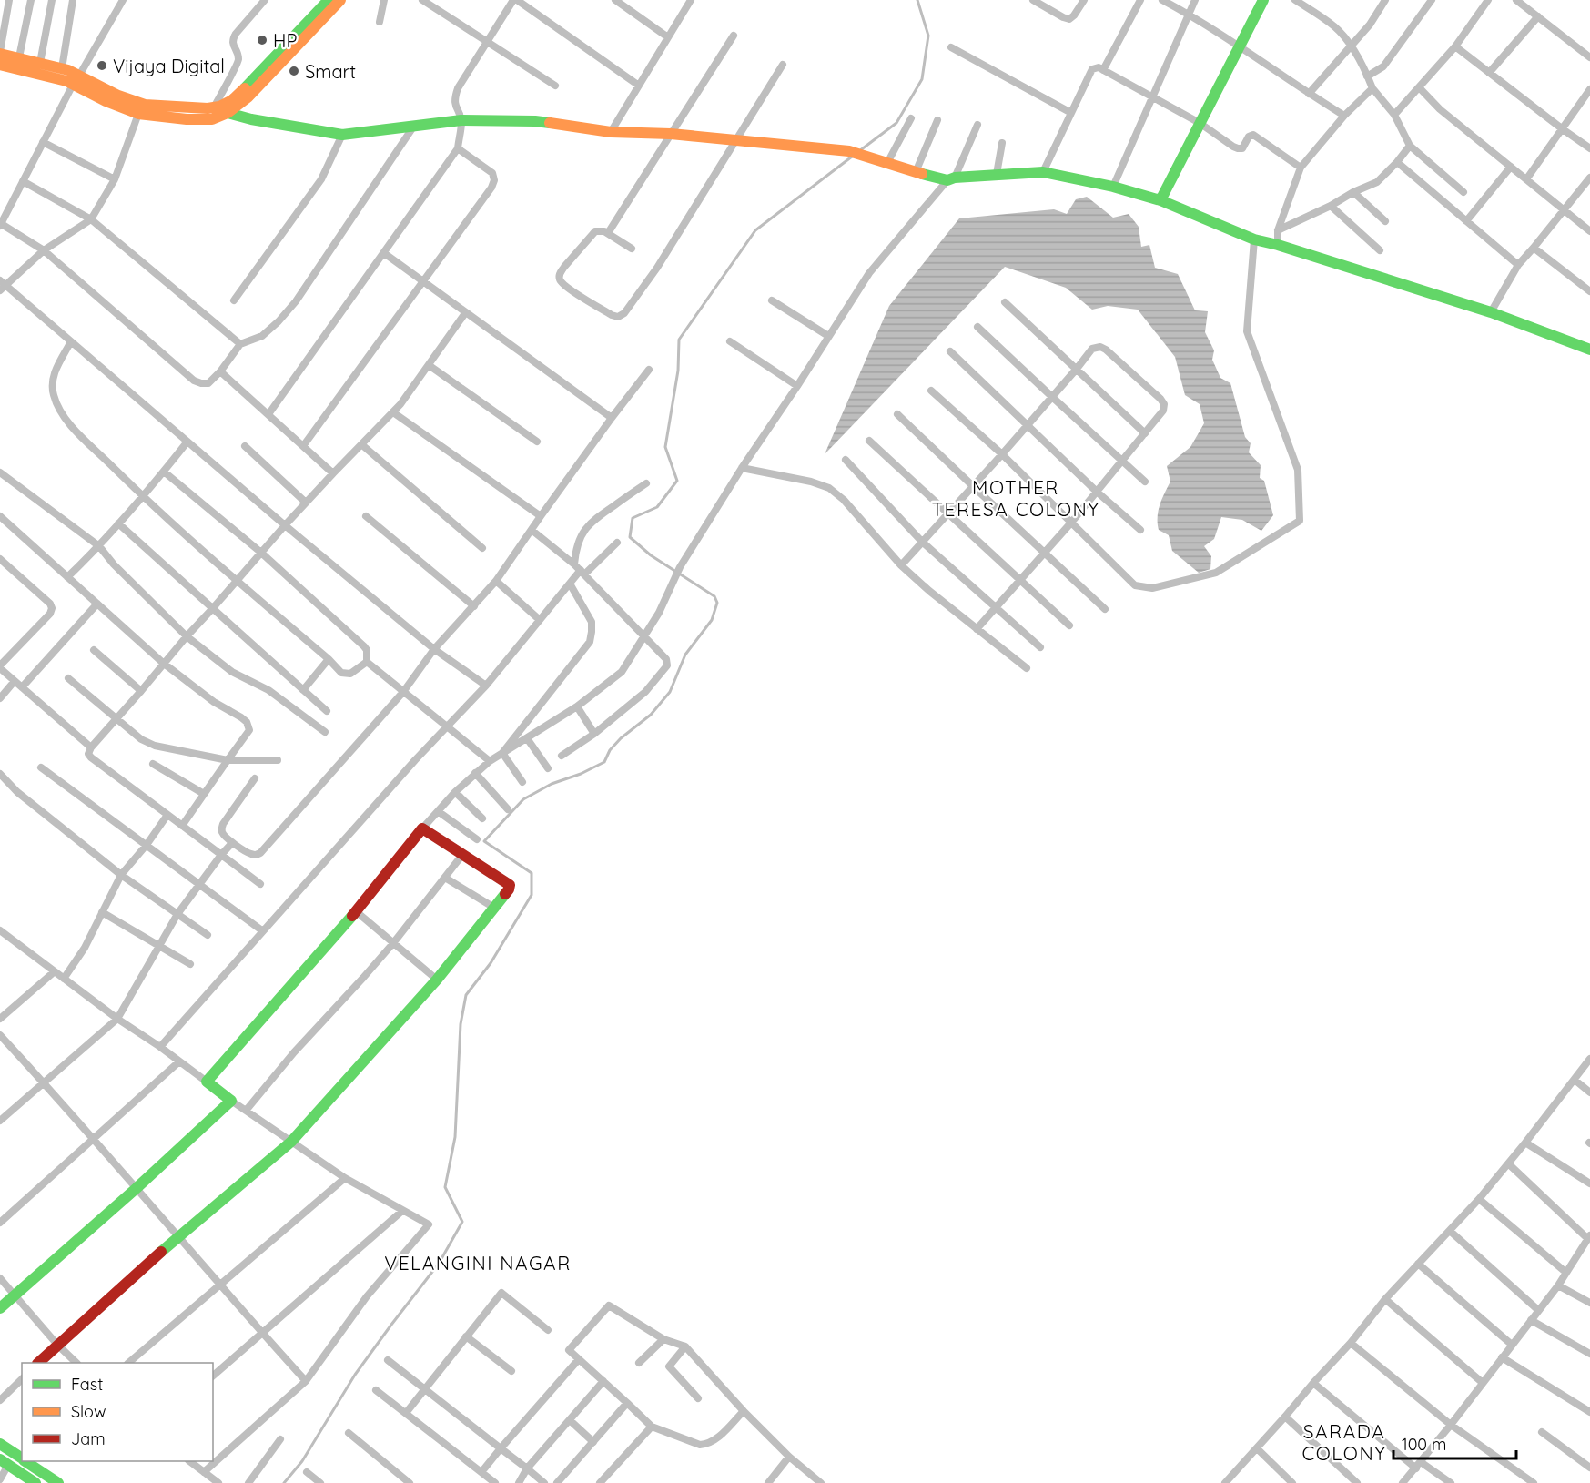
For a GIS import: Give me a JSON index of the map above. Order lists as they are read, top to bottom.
{
  "districts": ["MOTHER TERESA COLONY", "VELANGINI NAGAR", "SARADA COLONY"],
  "places": ["HP", "Vijaya Digital", "Smart"],
  "legend": ["Fast", "Slow", "Jam"],
  "scale_bar": "100 m"
}
